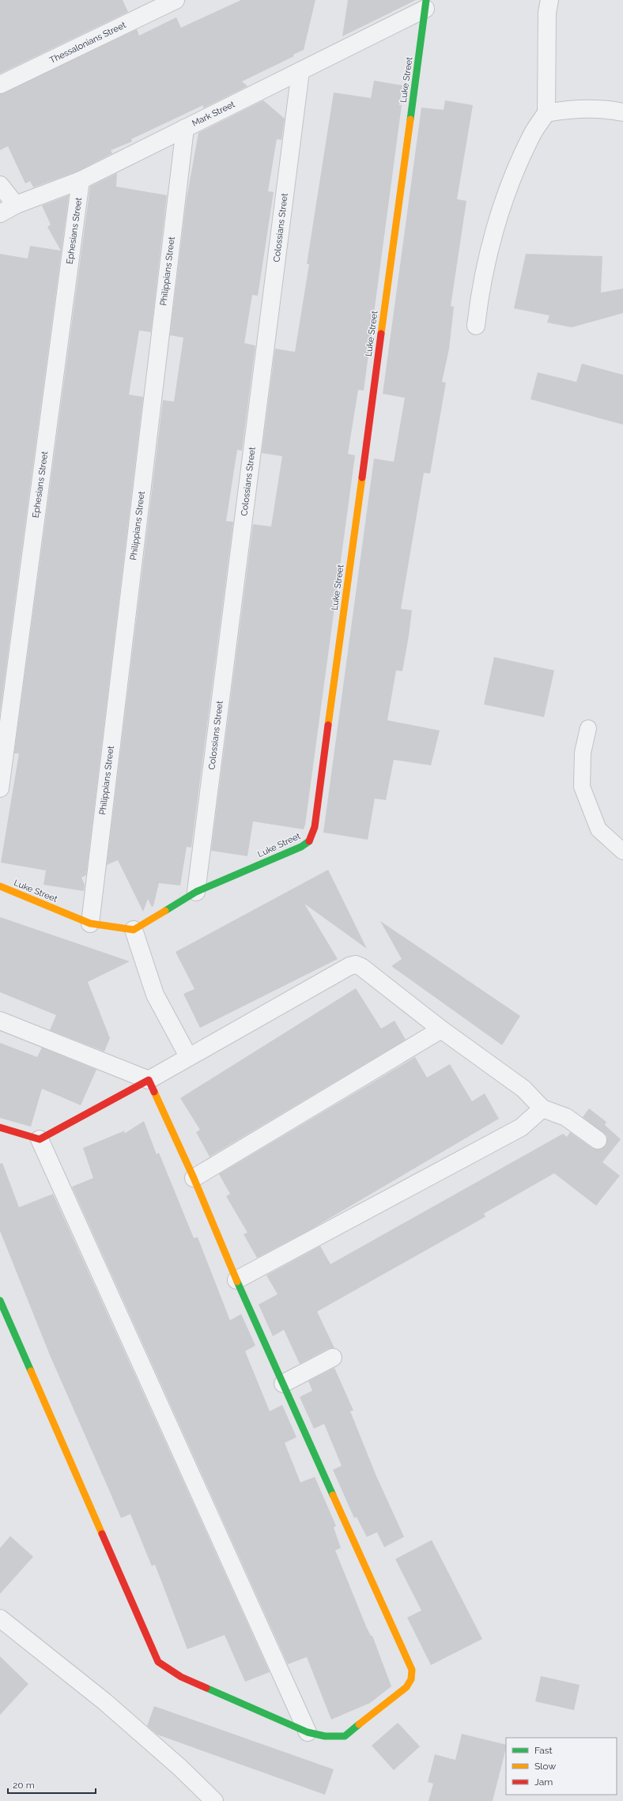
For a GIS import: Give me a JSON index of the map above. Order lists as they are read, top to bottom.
{
  "streets": {
    "street": [
      "Thessalonians Street",
      "Luke Street",
      "Mark Street",
      "Colossians Street",
      "Ephesians Street",
      "Philippians Street"
    ]
  },
  "crossings": [
    ["Luke Street", "Mark Street"],
    ["Luke Street", "Colossians Street"],
    ["Luke Street", "Philippians Street"],
    ["Mark Street", "Colossians Street"],
    ["Mark Street", "Ephesians Street"],
    ["Mark Street", "Philippians Street"]
  ],
  "legend": ["Fast", "Slow", "Jam"],
  "scale_bar": "20 m"
}
